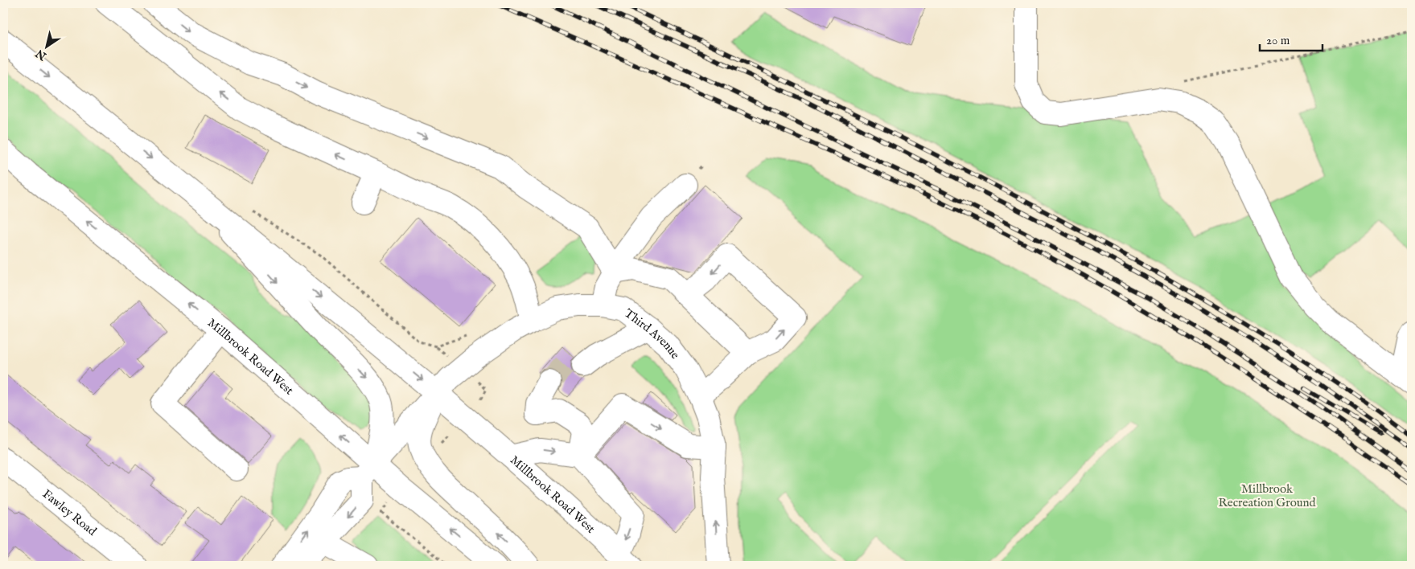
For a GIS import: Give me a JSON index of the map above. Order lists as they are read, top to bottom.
{
  "streets": {
    "main road": ["Third Avenue", "Millbrook Road West", "Fawley Road"]
  },
  "crossings": [
    ["Third Avenue", "Millbrook Road West"]
  ],
  "parks": ["Millbrook Recreation Ground"],
  "scale_bar": "20 m",
  "north": "bottom left"
}
